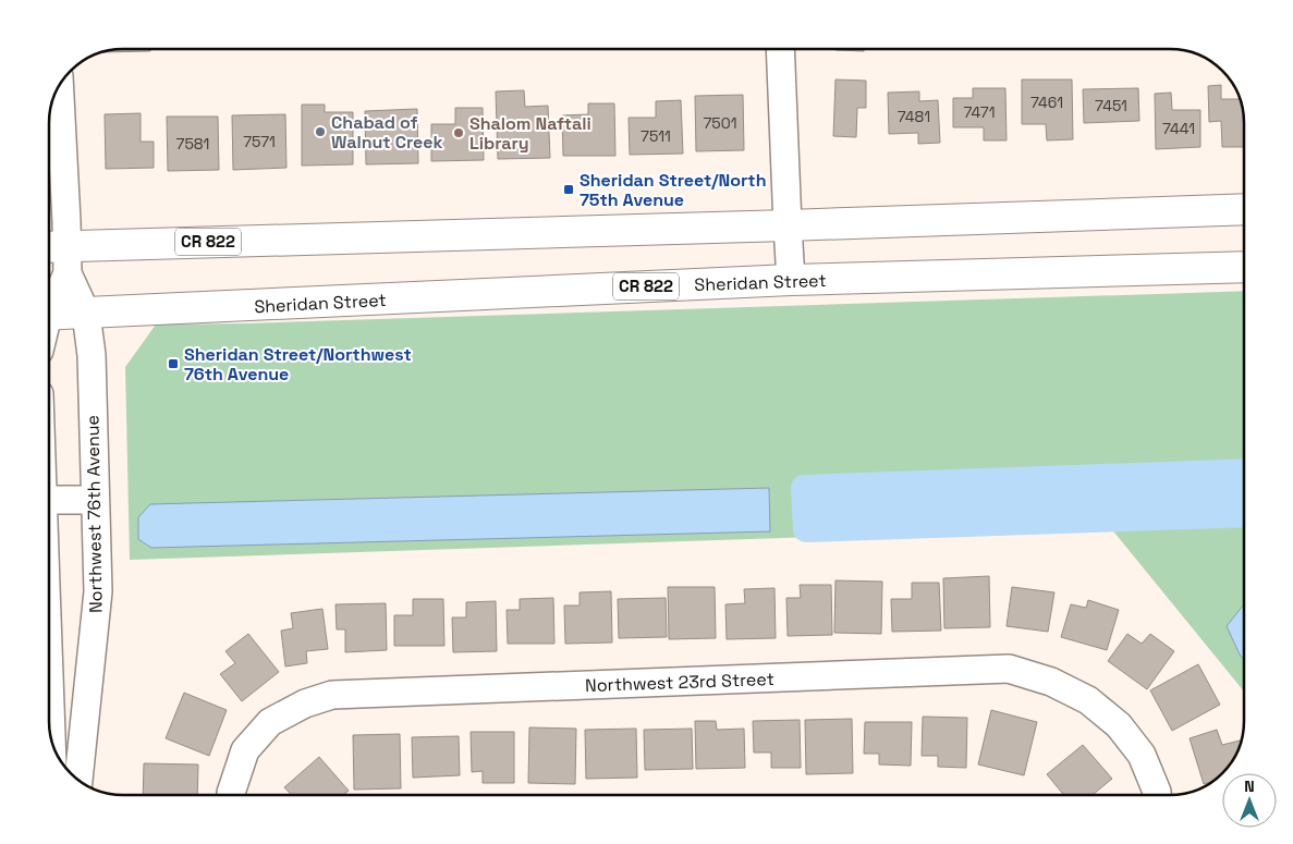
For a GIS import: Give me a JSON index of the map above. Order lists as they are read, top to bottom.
{
  "streets": {
    "main road": ["CR 822", "Sheridan Street"],
    "street": ["Northwest 76th Avenue", "Northwest 23rd Street"]
  },
  "crossings": [
    ["CR 822", "Northwest 76th Avenue"],
    ["Sheridan Street", "Northwest 76th Avenue"]
  ],
  "places": {
    "other": ["Chabad of Walnut Creek", "Shalom Naftali Library"],
    "transit": ["Sheridan Street/North 75th Avenue", "Sheridan Street/Northwest 76th Avenue"]
  },
  "house_numbers": [
    "7461",
    "7451",
    "7471",
    "7481",
    "7501",
    "7441",
    "7511",
    "7571",
    "7581"
  ],
  "north": "top"
}
